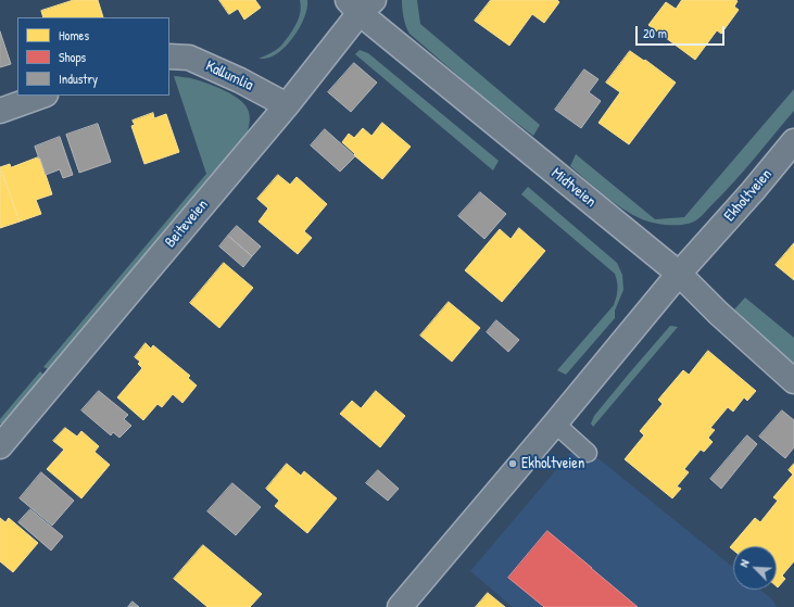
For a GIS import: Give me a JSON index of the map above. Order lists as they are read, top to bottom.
{
  "streets": {
    "street": [
      "Kallumlia",
      "Midtveien",
      "Ekholtveien",
      "Beiteveien"
    ]
  },
  "crossings": [
    ["Kallumlia", "Beiteveien"],
    ["Midtveien", "Ekholtveien"],
    ["Midtveien", "Beiteveien"]
  ],
  "places": ["Ekholtveien"],
  "legend": ["Homes", "Shops", "Industry"],
  "scale_bar": "20 m",
  "north": "top left"
}
